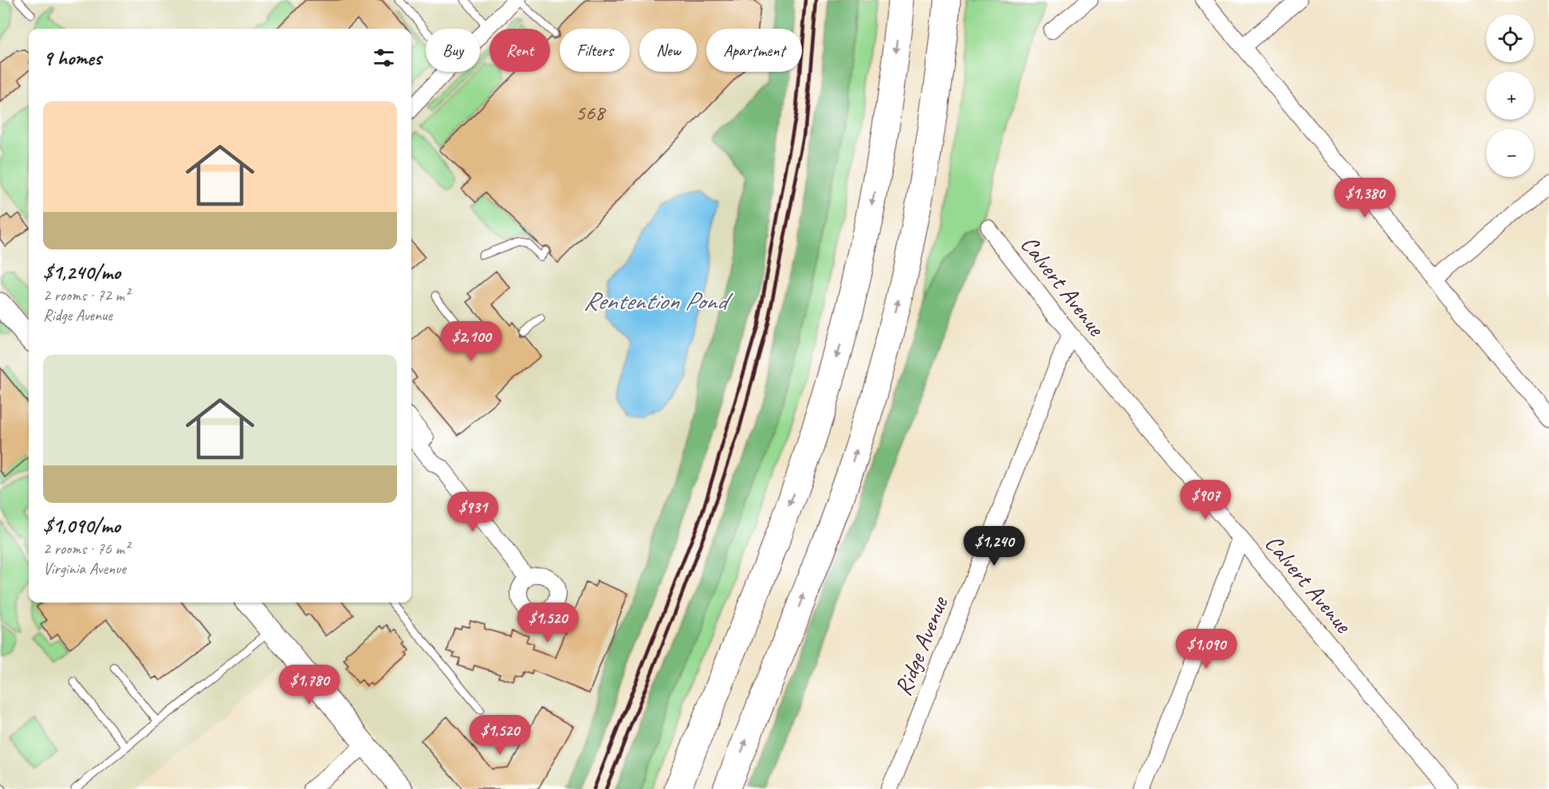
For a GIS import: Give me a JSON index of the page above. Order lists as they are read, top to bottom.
{
  "streets": {
    "street": ["Calvert Avenue", "Ridge Avenue"]
  },
  "crossings": [
    ["Calvert Avenue", "Ridge Avenue"]
  ],
  "water": ["Rentention Pond"],
  "house_numbers": ["568"],
  "page": {
    "map_buttons": ["+", "−"],
    "chip": [
      "Buy",
      "Rent",
      "Filters",
      "New",
      "Apartment"
    ],
    "heading": "9 homes",
    "list": [
      {
        "name": "$1,240/mo",
        "note": "2 rooms · 72 m² · Ridge Avenue"
      },
      {
        "name": "$1,090/mo",
        "note": "2 rooms · 76 m² · Virginia Avenue"
      }
    ],
    "price": [
      "$1,380",
      "$2,100",
      "$907",
      "$931",
      "$1,240",
      "$1,520",
      "$1,090",
      "$1,780",
      "$1,520"
    ]
  }
}
